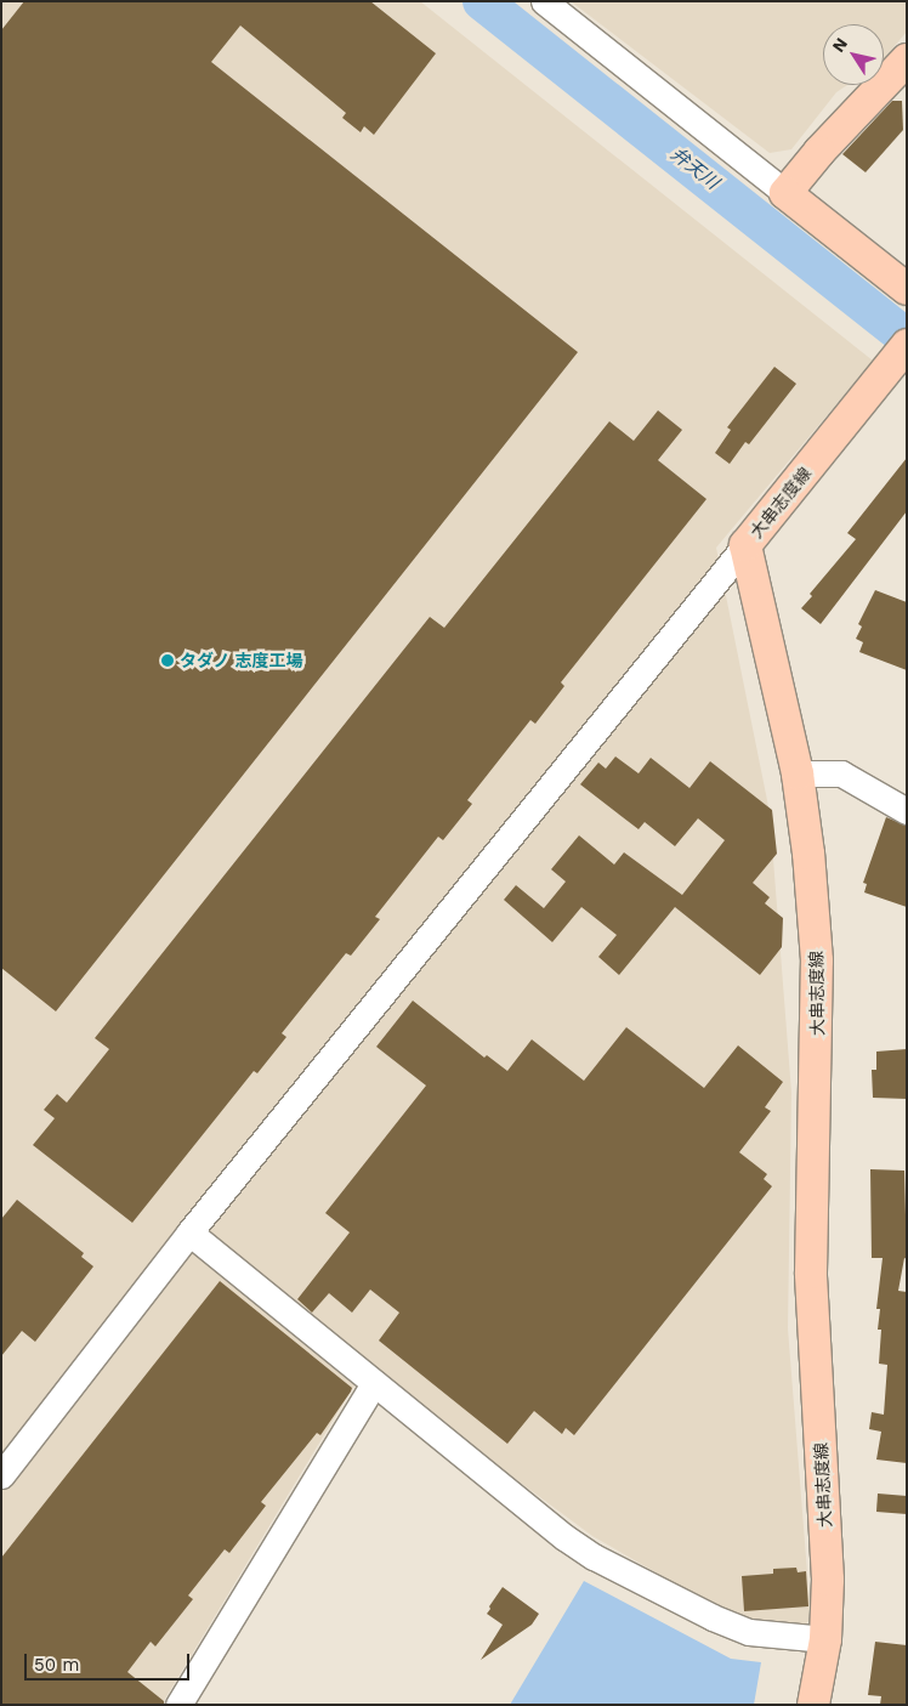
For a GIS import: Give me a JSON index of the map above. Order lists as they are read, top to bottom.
{
  "streets": {
    "main road": ["大串志度線"]
  },
  "water": ["弁天川"],
  "places": ["タダノ 志度工場"],
  "scale_bar": "50 m",
  "north": "top left"
}
